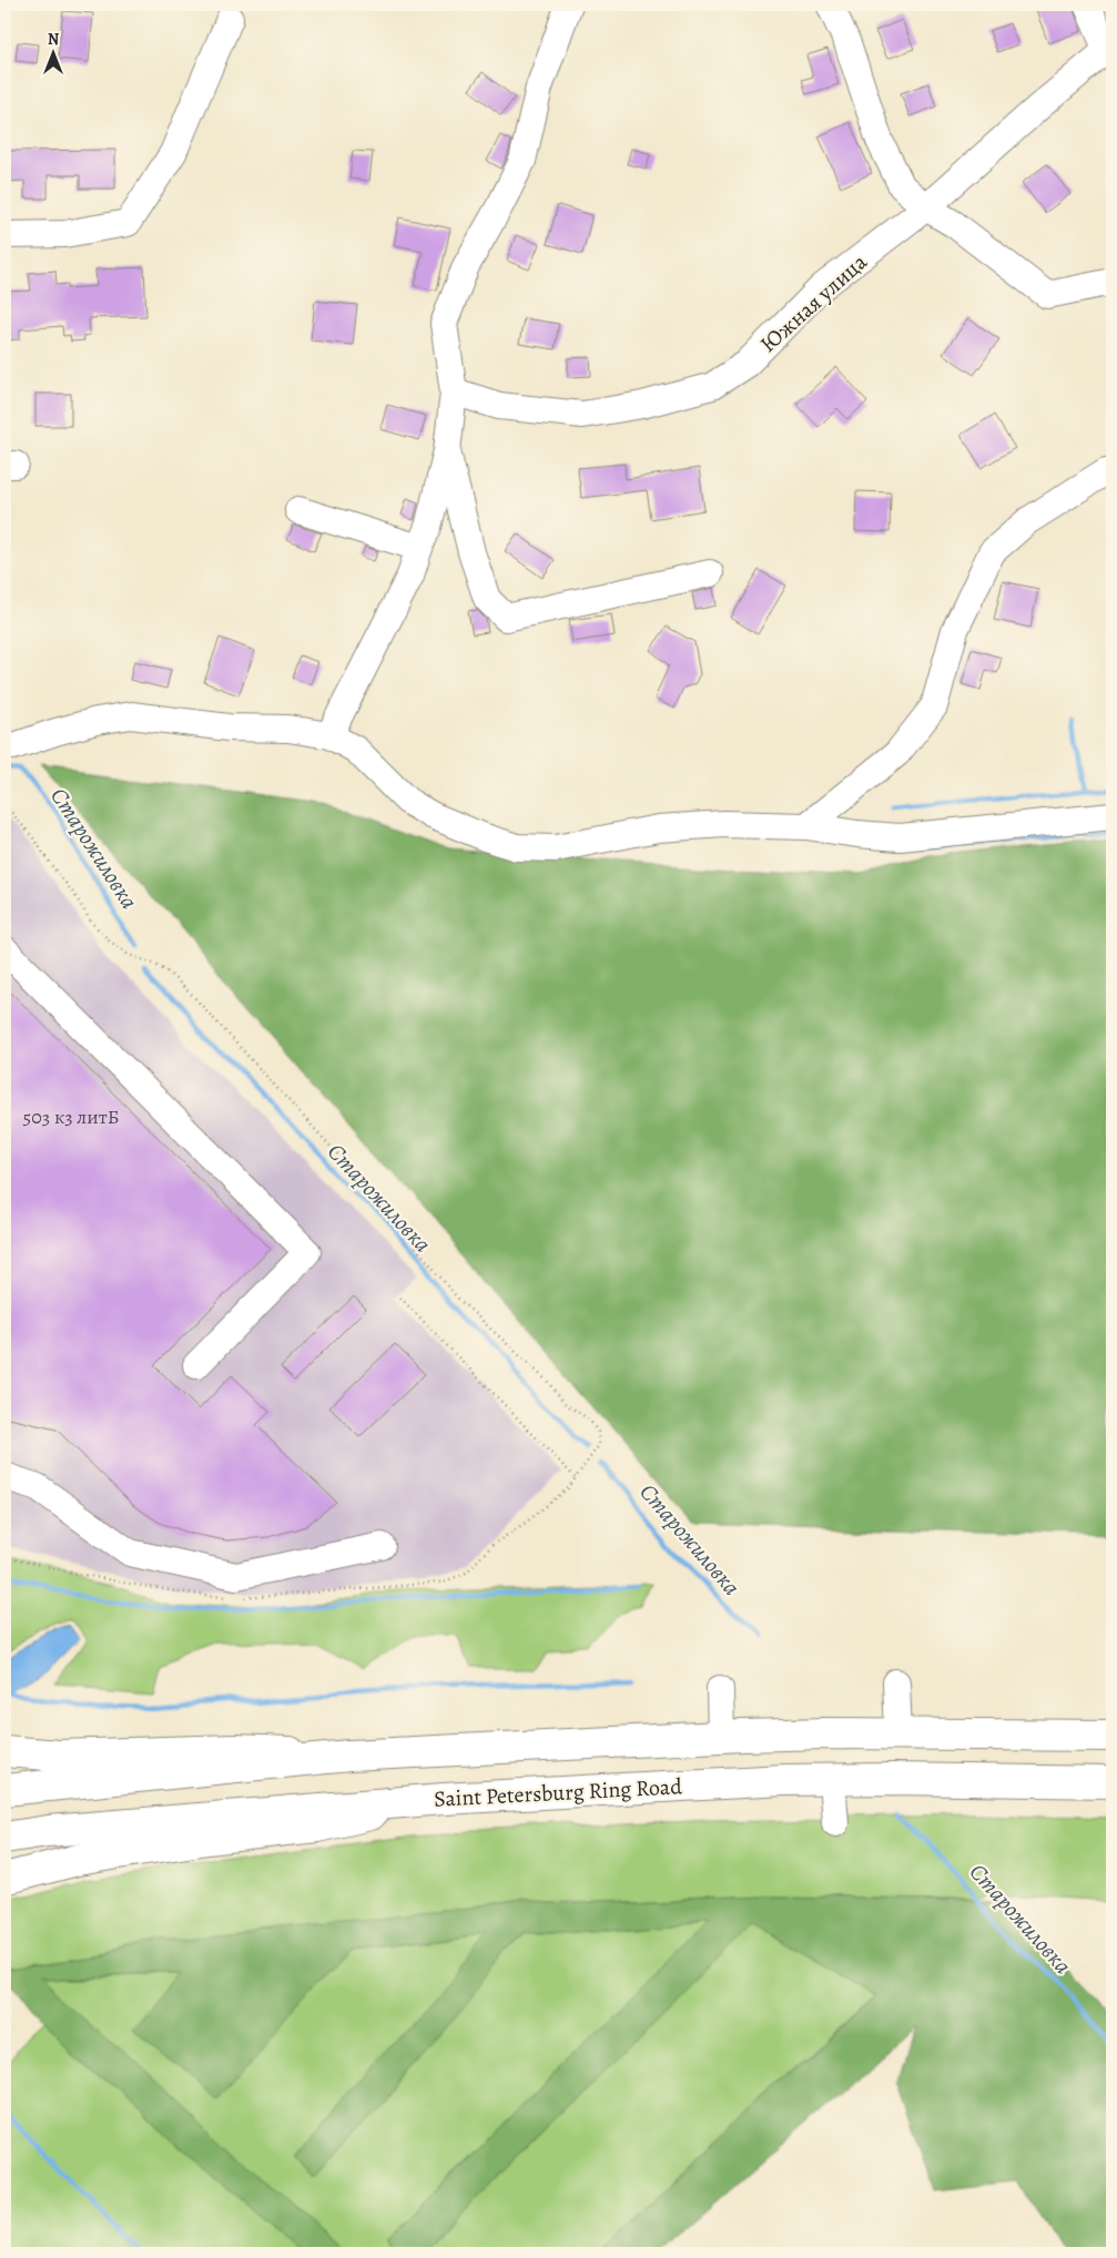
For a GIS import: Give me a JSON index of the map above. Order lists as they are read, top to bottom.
{
  "streets": {
    "main road": ["Saint Petersburg Ring Road"],
    "street": ["Южная улица"]
  },
  "water": ["Старожиловка"],
  "house_numbers": ["503 к3 литБ"],
  "north": "top"
}
